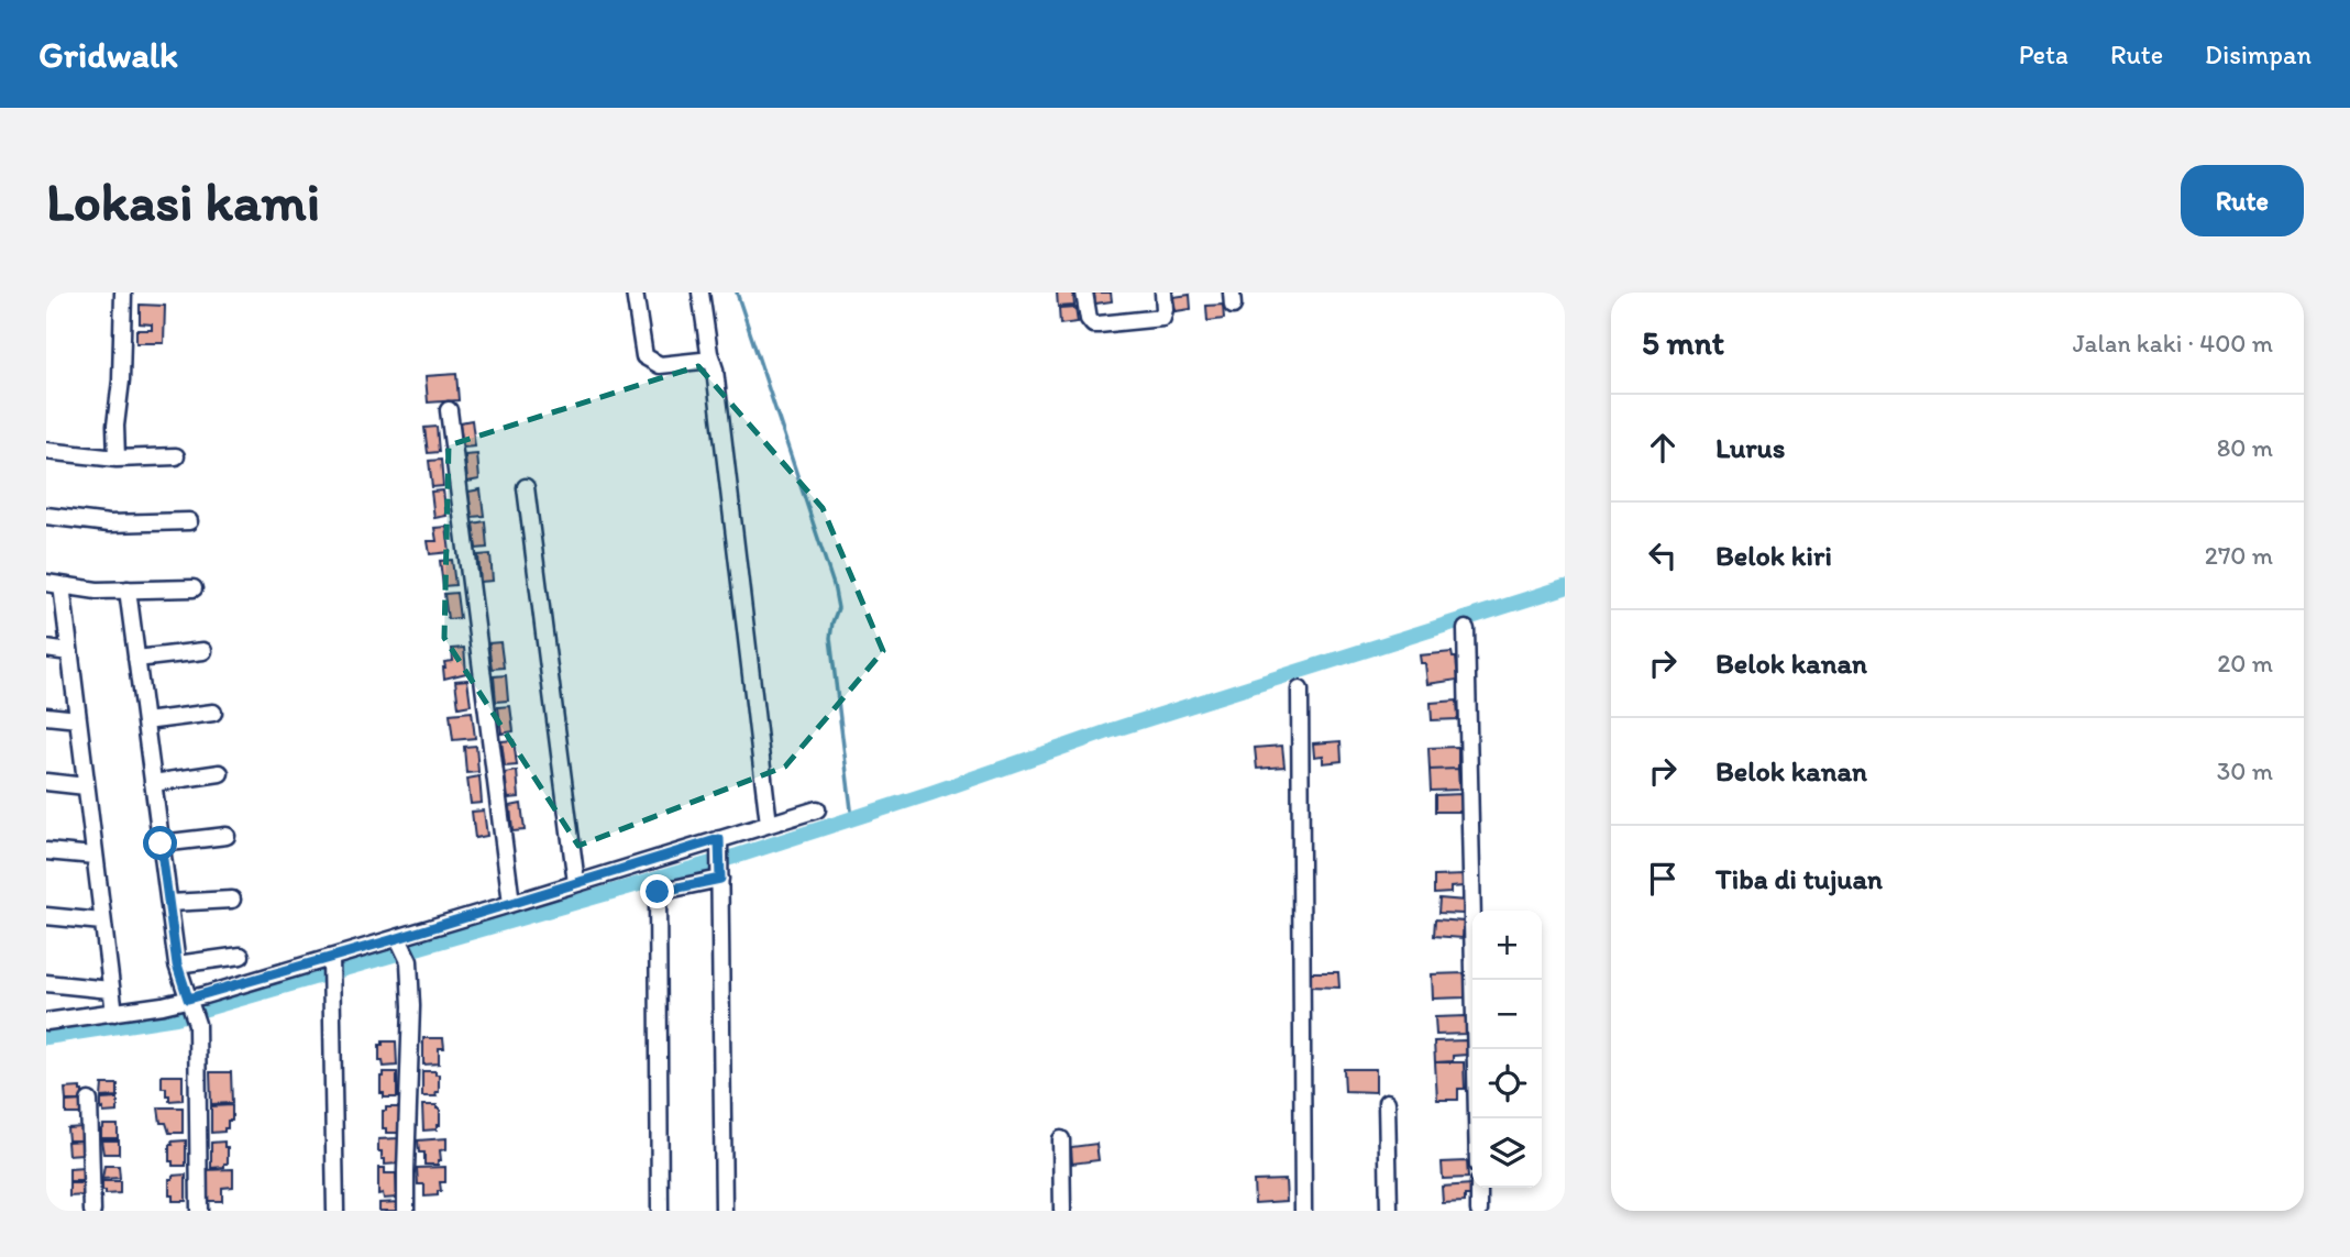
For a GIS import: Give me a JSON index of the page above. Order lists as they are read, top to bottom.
{
  "page": {
    "header": "Gridwalk",
    "nav": ["Peta", "Rute", "Disimpan"],
    "buttons": "Rute",
    "title": "Lokasi kami",
    "heading": ["5 mnt", "Jalan kaki · 400 m"],
    "list": [
      ["Lurus", "80 m"],
      ["Belok kiri", "270 m"],
      ["Belok kanan", "20 m"],
      ["Belok kanan", "30 m"],
      "Tiba di tujuan"
    ],
    "map_buttons": ["+", "−"]
  }
}
